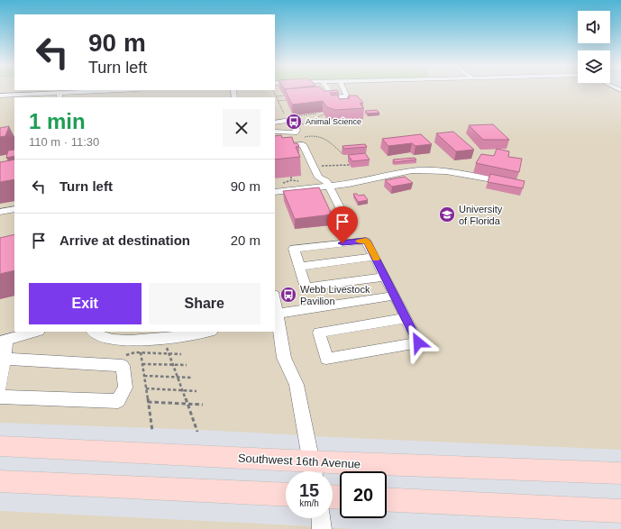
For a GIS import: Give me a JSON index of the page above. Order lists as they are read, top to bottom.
{
  "streets": {
    "main road": ["Southwest 16th Avenue"]
  },
  "places": {
    "bus stop": ["Animal Science", "Webb Livestock Pavilion"],
    "school or university": ["University of Florida"]
  },
  "page": {
    "turn": ["90 m", "Turn left"],
    "heading": ["1 min", "110 m · 11:30"],
    "list": [
      {
        "name": "Turn left",
        "value": "90 m"
      },
      {
        "name": "Arrive at destination",
        "value": "20 m"
      }
    ],
    "buttons": ["Exit", "Share"],
    "speed": "15 km/h",
    "limit": "20"
  }
}
